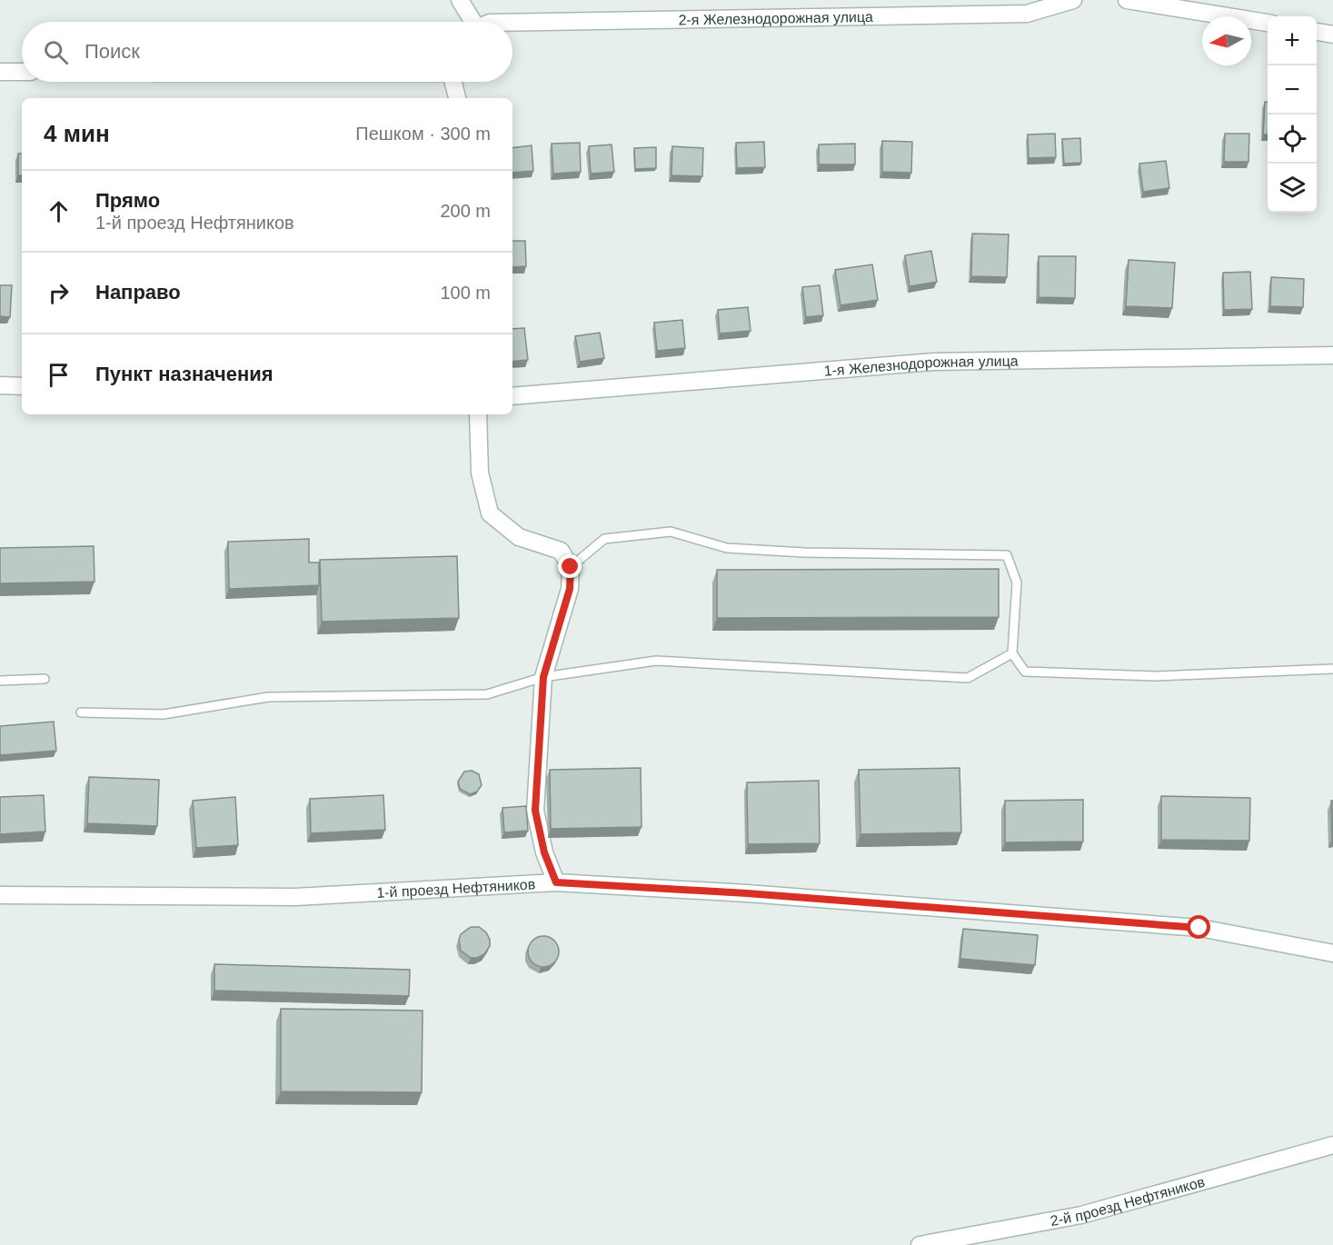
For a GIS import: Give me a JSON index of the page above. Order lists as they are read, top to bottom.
{
  "streets": {
    "street": [
      "2-я Железнодорожная улица",
      "1-я Железнодорожная улица",
      "1-й проезд Нефтяников",
      "2-й проезд Нефтяников"
    ]
  },
  "north": "left",
  "page": {
    "map_buttons": ["+", "−"],
    "search": "Поиск",
    "heading": ["4 мин", "Пешком · 300 m"],
    "list": [
      ["Прямо", "1-й проезд Нефтяников", "200 m"],
      ["Направо", "100 m"],
      "Пункт назначения"
    ]
  }
}
